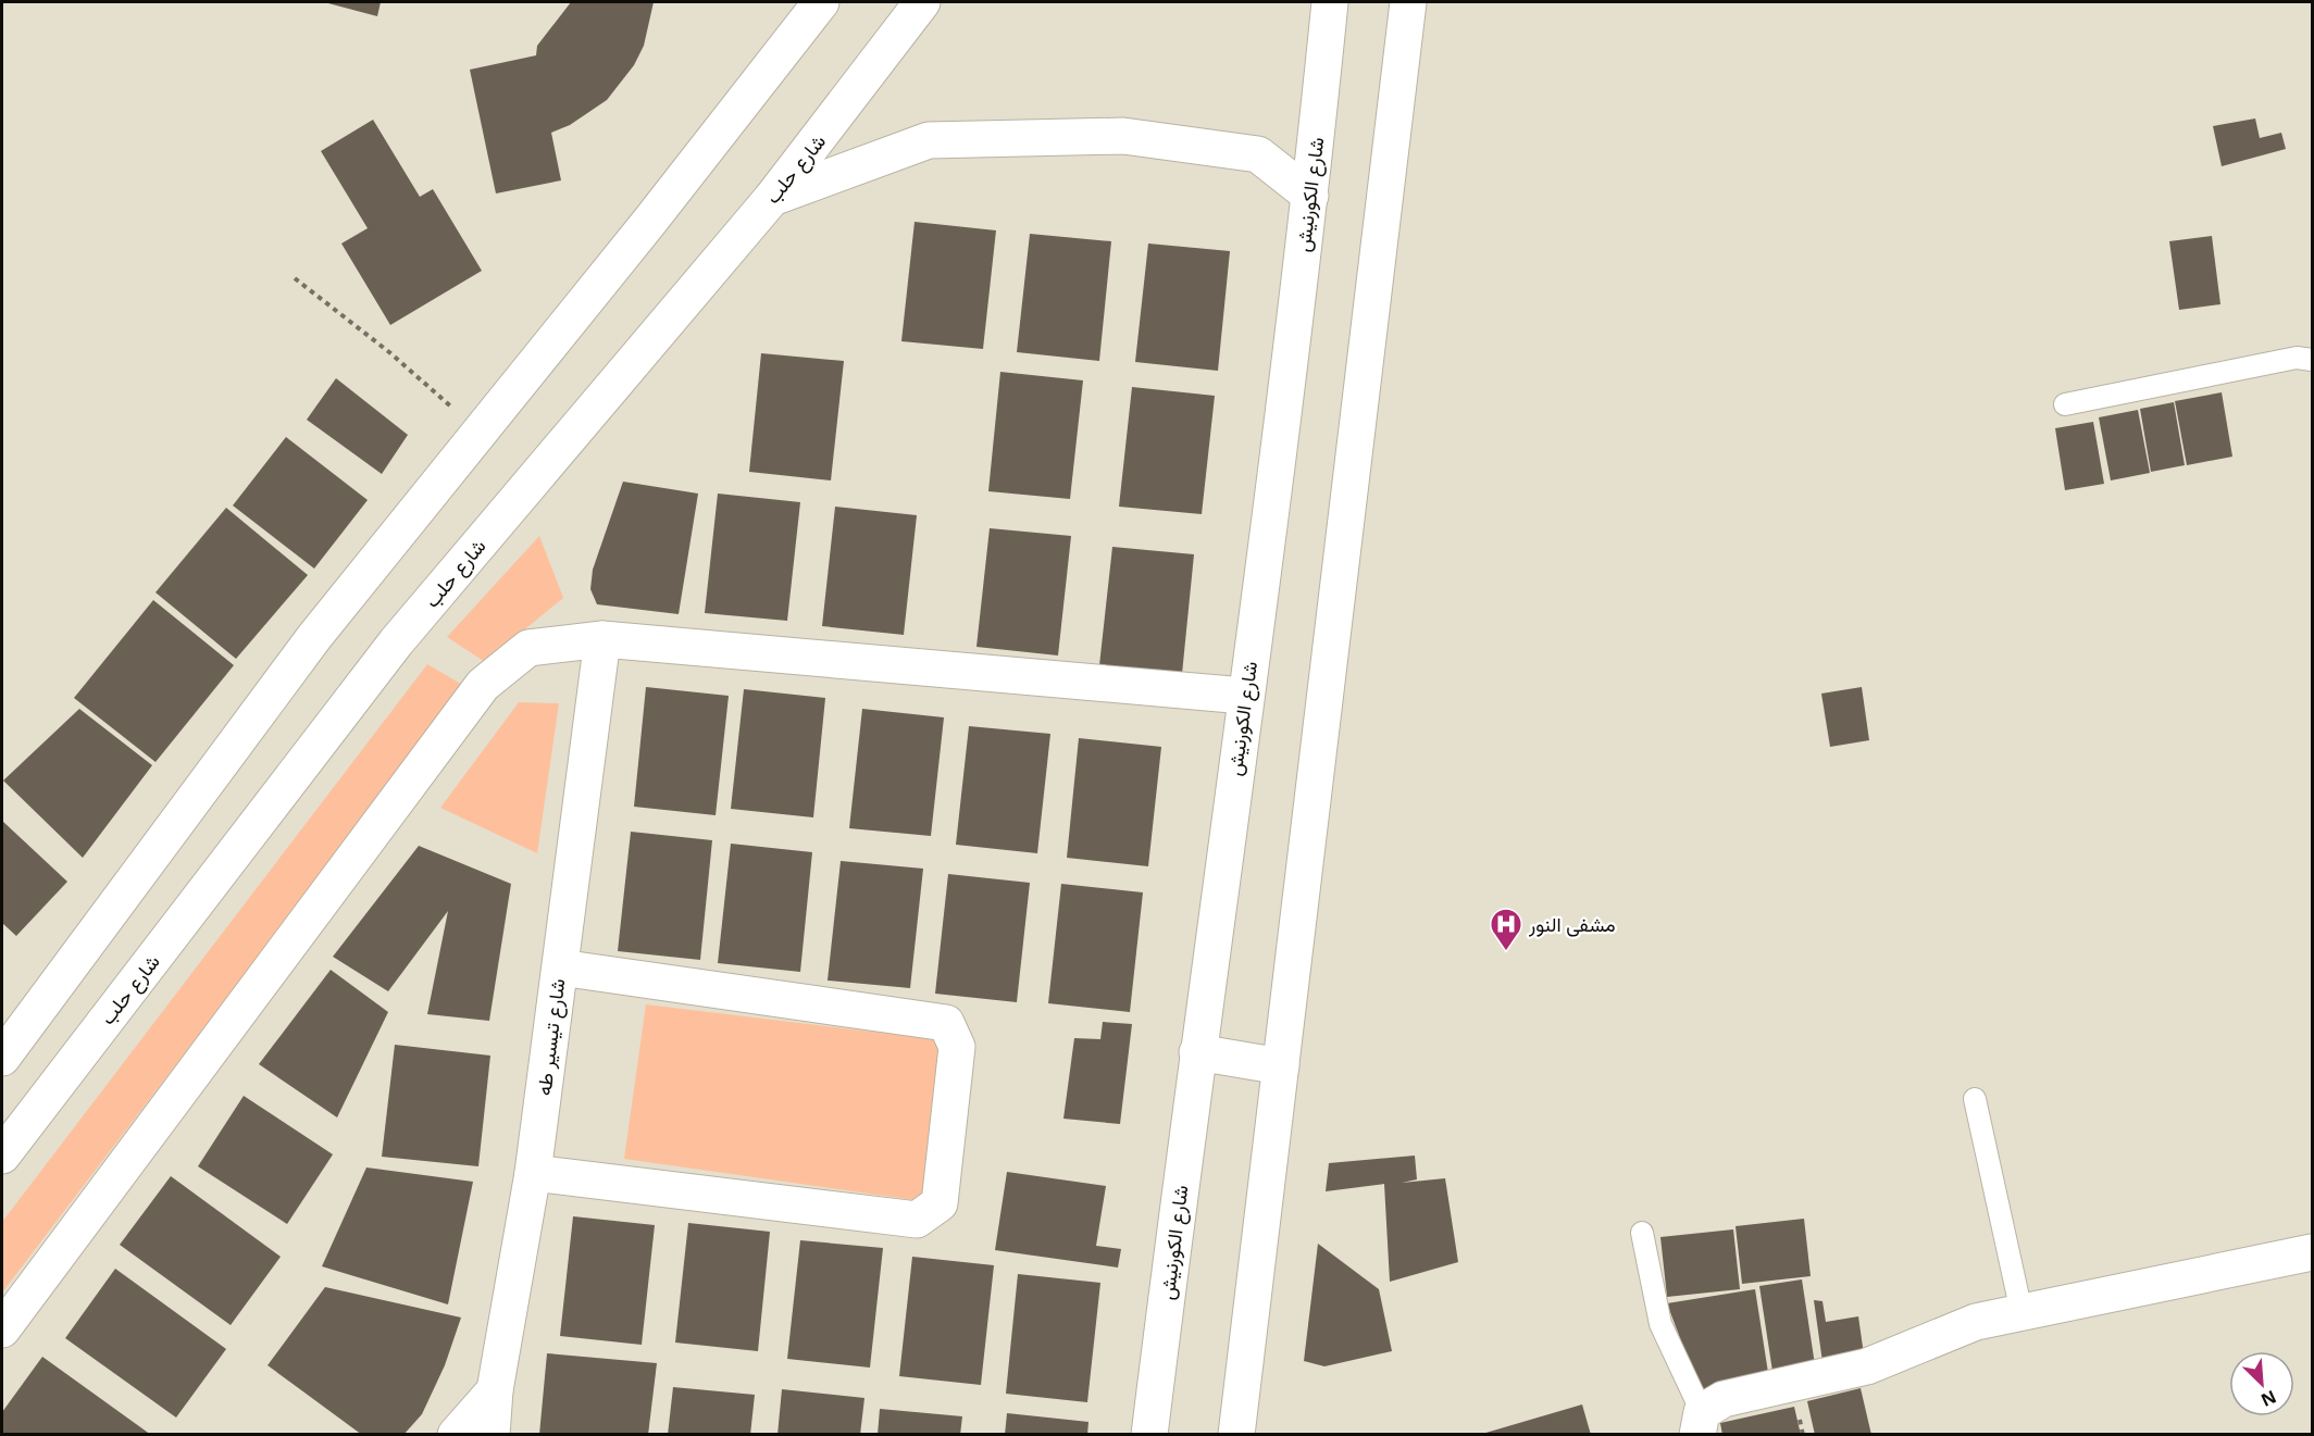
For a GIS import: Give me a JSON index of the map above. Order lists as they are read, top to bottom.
{
  "streets": {
    "main road": ["شارع حلب", "شارع الكورنيش", "شارع تيسير طه"]
  },
  "places": {
    "hospital": ["مشفى النور"]
  },
  "north": "bottom right"
}
